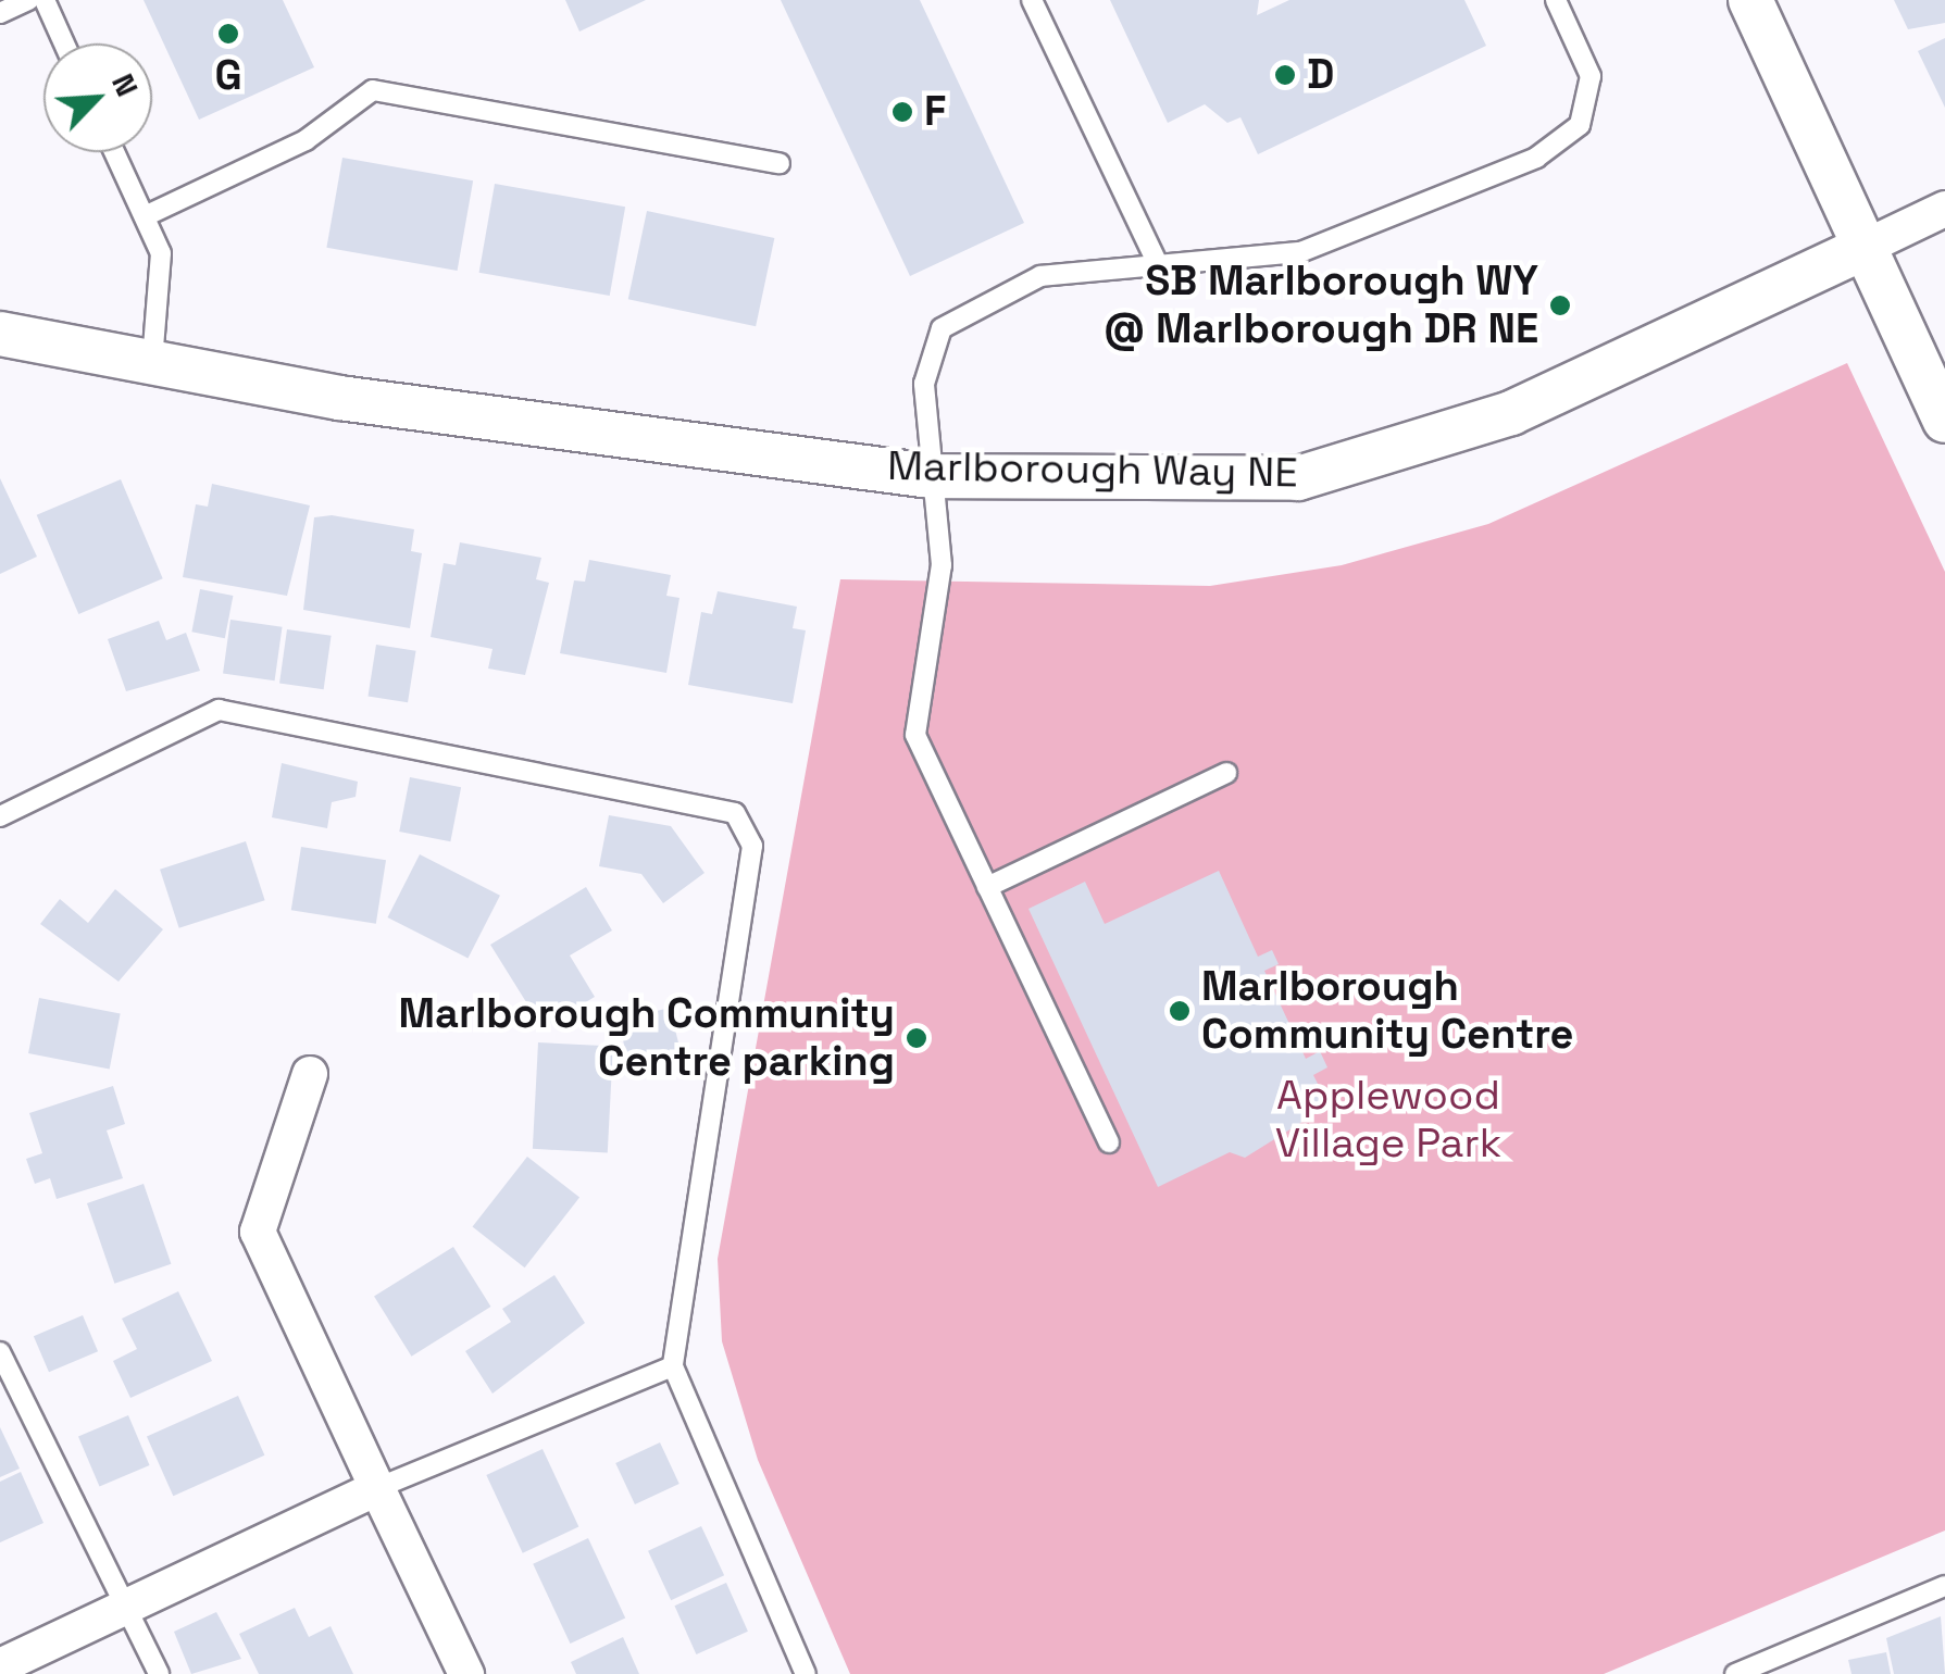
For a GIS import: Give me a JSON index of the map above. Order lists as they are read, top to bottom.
{
  "streets": {
    "street": ["Marlborough Way NE"]
  },
  "parks": ["Applewood Village Park"],
  "places": [
    "G",
    "D",
    "F",
    "SB Marlborough WY @ Marlborough DR NE",
    "Marlborough Community Centre",
    "Marlborough Community Centre parking"
  ],
  "north": "top right"
}
